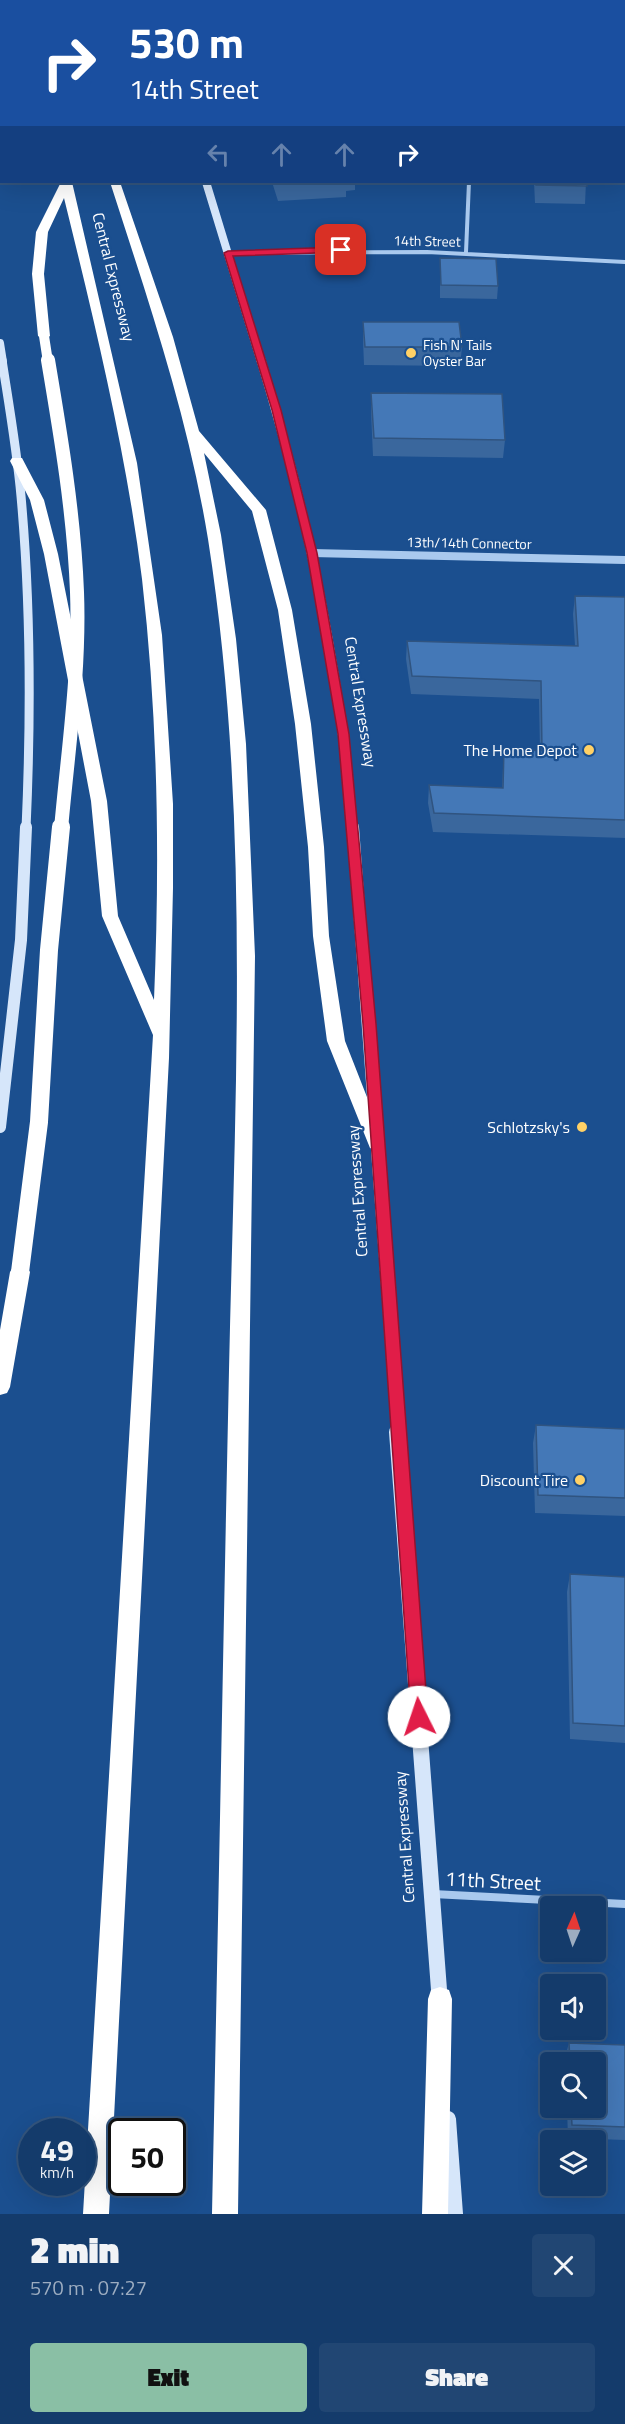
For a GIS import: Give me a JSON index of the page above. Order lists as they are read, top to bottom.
{
  "streets": {
    "highway": ["Central Expressway"],
    "street": ["14th Street", "13th/14th Connector", "11th Street"]
  },
  "crossings": [
    ["14th Street", "Central Expressway"],
    ["Central Expressway", "13th/14th Connector"],
    ["Central Expressway", "11th Street"]
  ],
  "places": [
    "Fish N' Tails Oyster Bar",
    "The Home Depot",
    "Schlotzsky's",
    "Discount Tire"
  ],
  "north": "top",
  "page": {
    "turn": ["530 m", "14th Street"],
    "speed": "49 km/h",
    "limit": "50",
    "heading": ["2 min", "570 m · 07:27"],
    "buttons": ["Exit", "Share"]
  }
}
